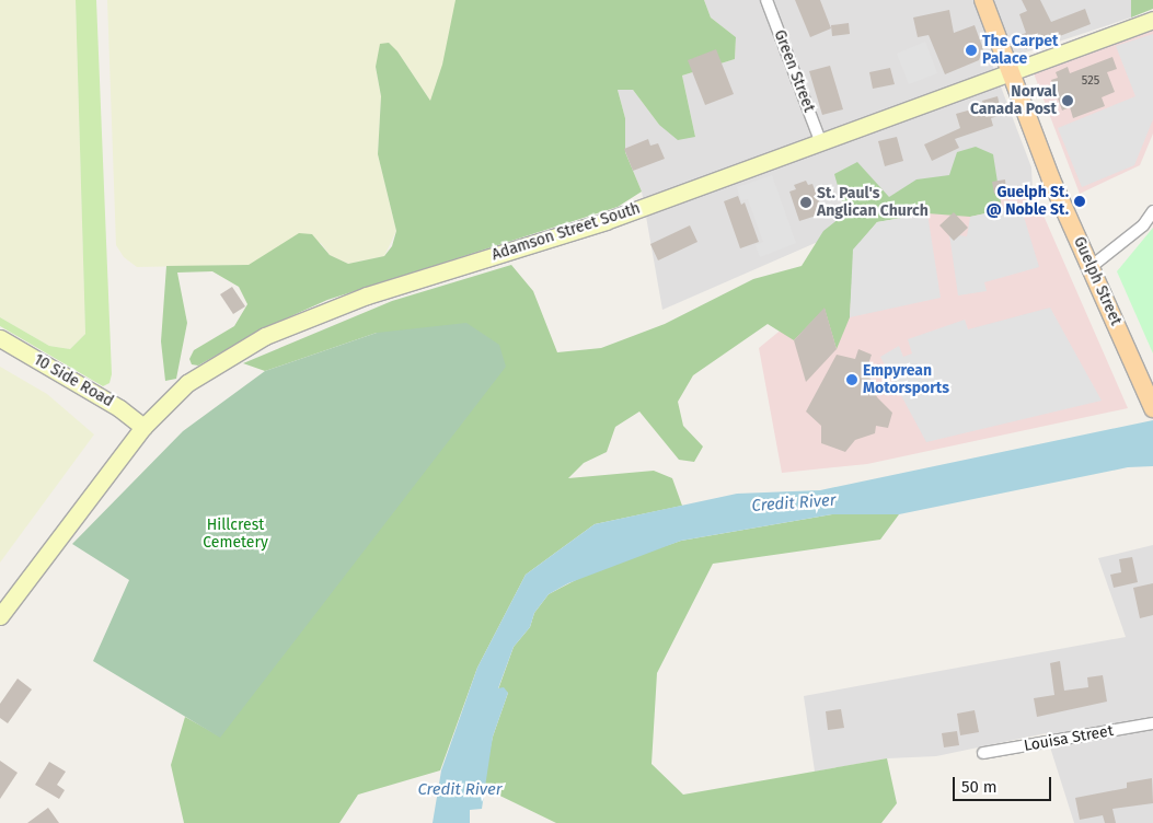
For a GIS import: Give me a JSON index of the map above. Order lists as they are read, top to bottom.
{
  "streets": {
    "main road": ["Adamson Street South", "Guelph Street", "10 Side Road"],
    "street": ["Green Street", "Louisa Street"]
  },
  "crossings": [
    ["Green Street", "Adamson Street South"],
    ["Adamson Street South", "Guelph Street"],
    ["Adamson Street South", "10 Side Road"]
  ],
  "water": ["Credit River"],
  "parks": ["Hillcrest Cemetery"],
  "places": [
    "The Carpet Palace",
    "Norval Canada Post",
    "Guelph St. @ Noble St.",
    "St. Paul's Anglican Church",
    "Empyrean Motorsports"
  ],
  "house_numbers": ["525"],
  "scale_bar": "50 m"
}
